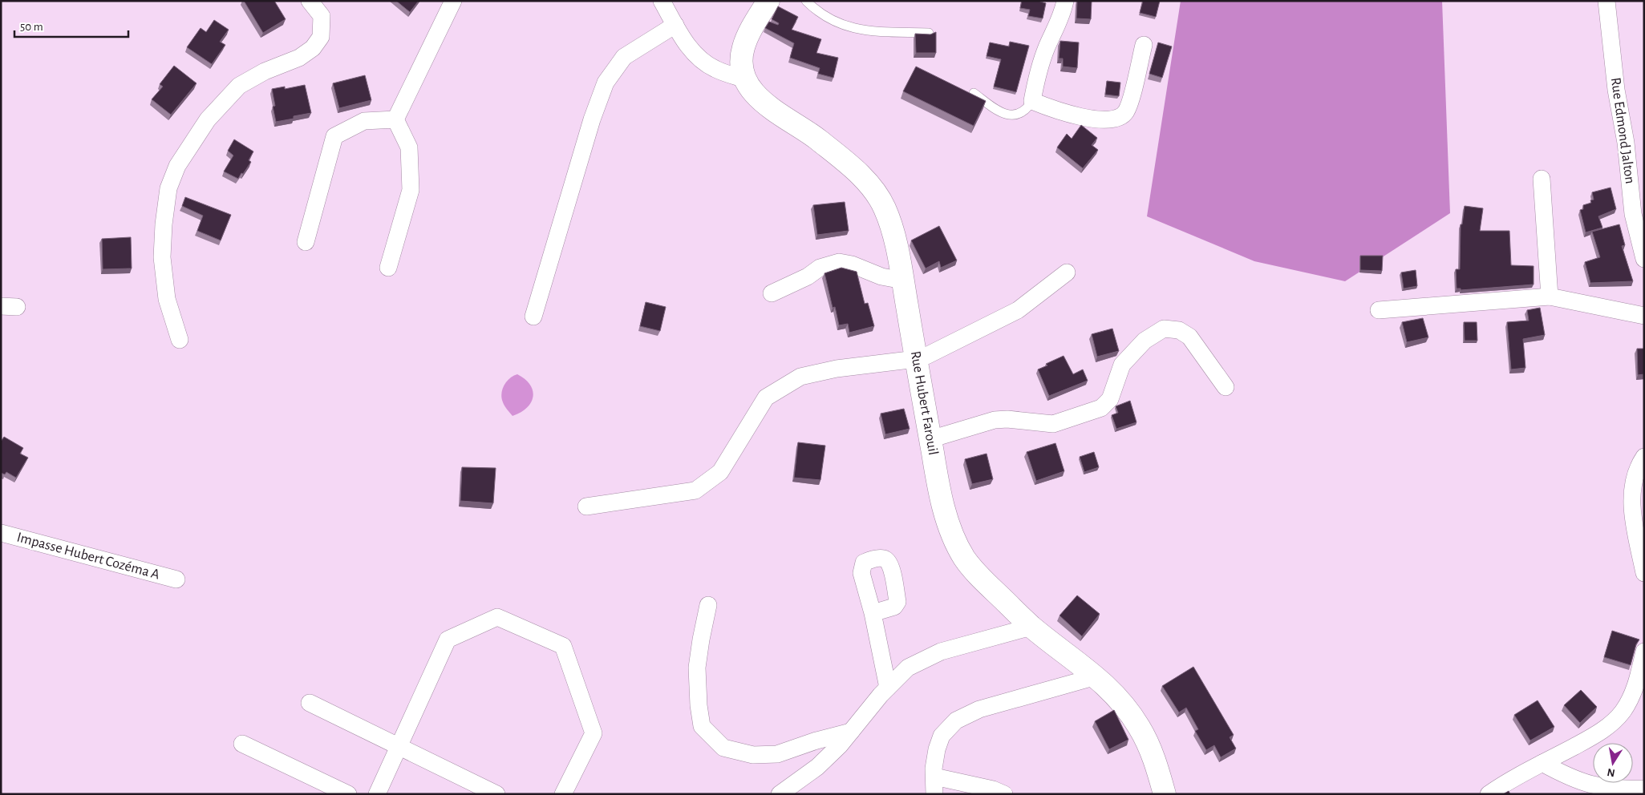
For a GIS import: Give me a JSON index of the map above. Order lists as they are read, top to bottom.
{
  "streets": {
    "street": ["Rue Edmond Jalton", "Rue Hubert Farouil", "Impasse Hubert Cozéma A"]
  },
  "scale_bar": "50 m",
  "north": "bottom"
}
